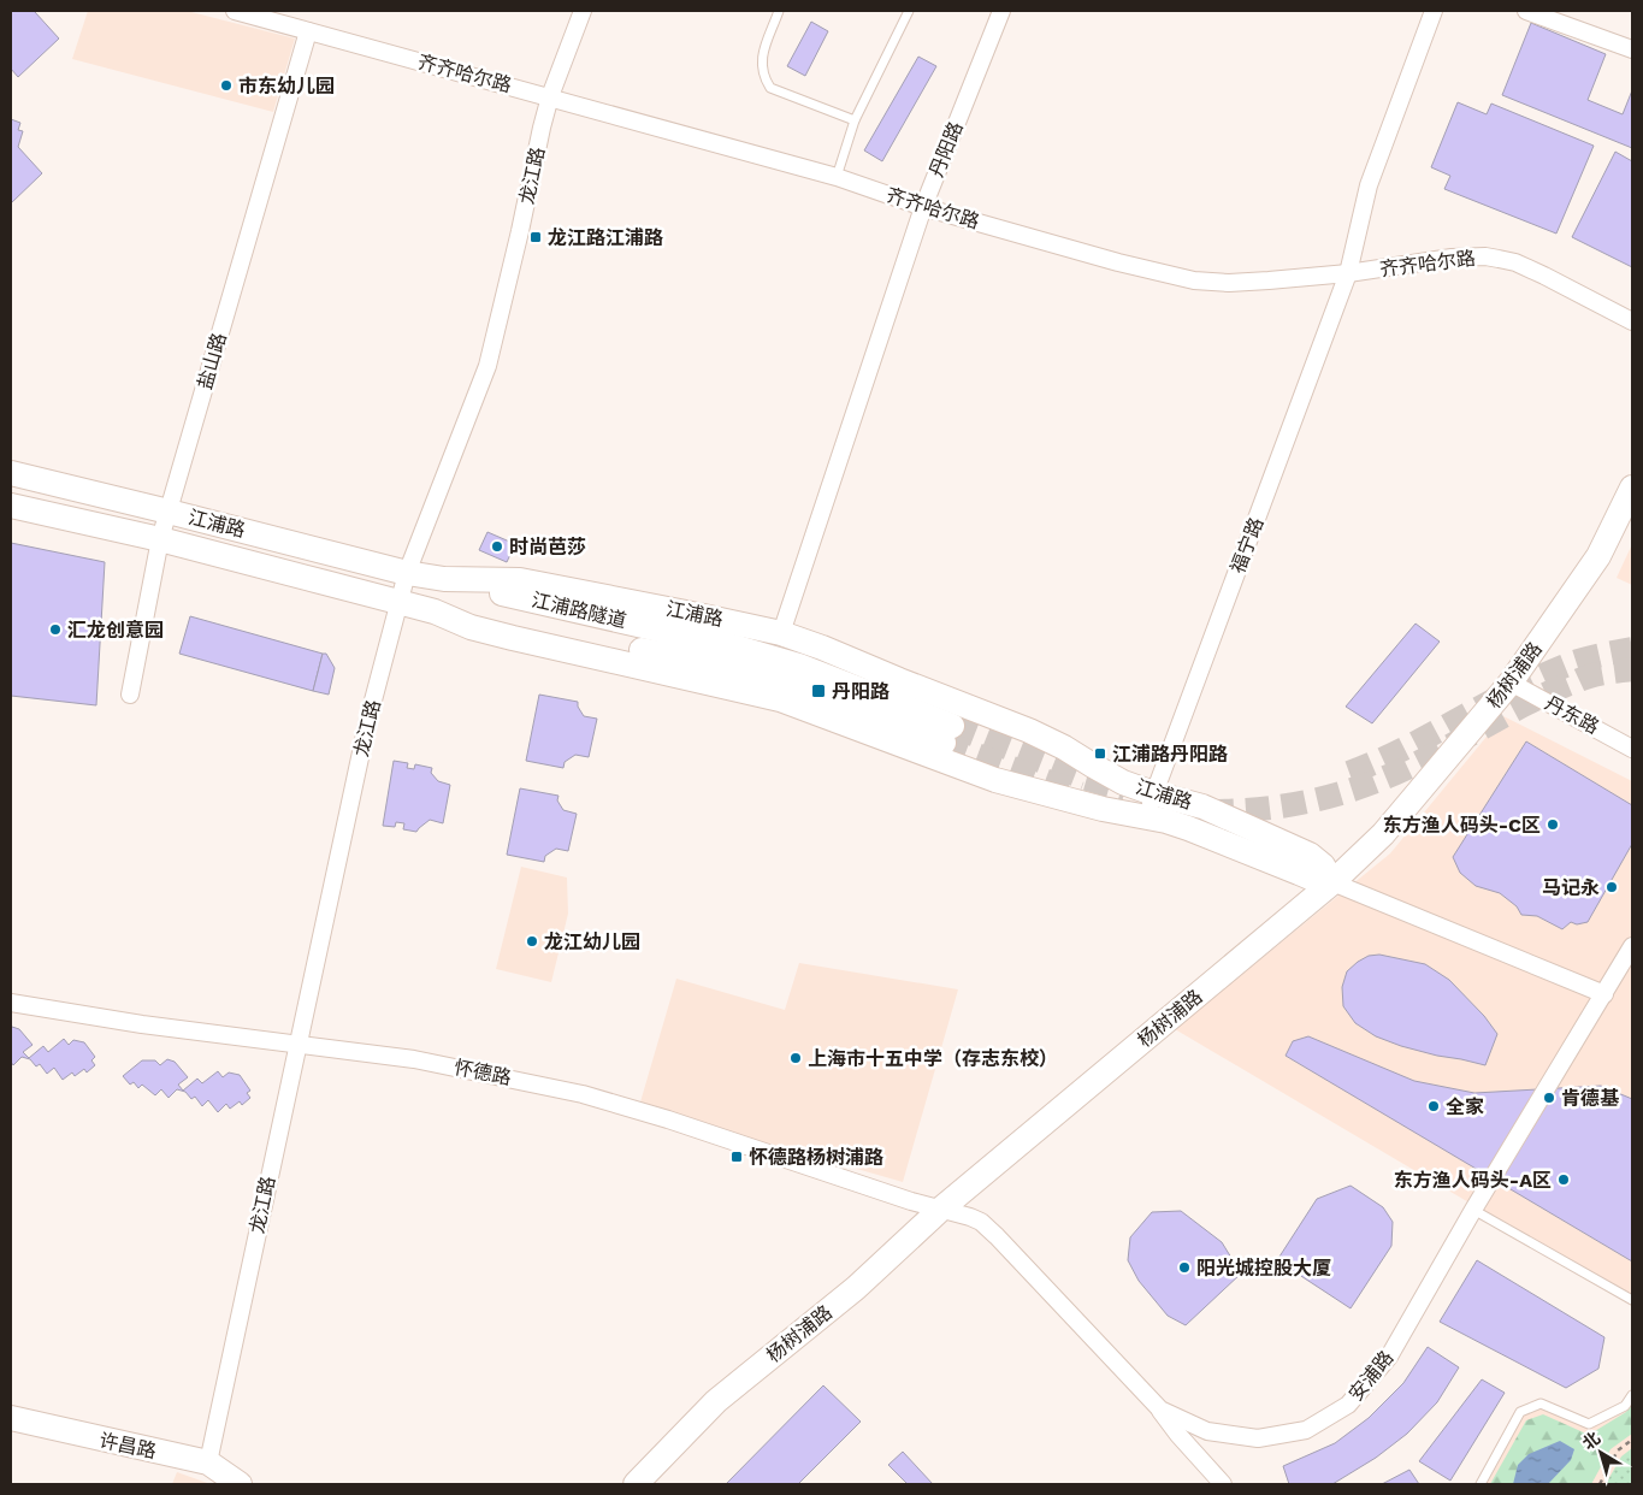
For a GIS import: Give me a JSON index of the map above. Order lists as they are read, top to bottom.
{
  "streets": {
    "main road": [
      "江浦路",
      "江浦路隧道",
      "杨树浦路",
      "许昌路"
    ],
    "street": [
      "齐齐哈尔路",
      "丹阳路",
      "龙江路",
      "盐山路",
      "福宁路",
      "丹东路",
      "怀德路",
      "安浦路"
    ]
  },
  "crossings": [
    ["齐齐哈尔路", "丹阳路"],
    ["齐齐哈尔路", "龙江路"],
    ["齐齐哈尔路", "盐山路"],
    ["齐齐哈尔路", "福宁路"],
    ["丹阳路", "江浦路"],
    ["龙江路", "江浦路"],
    ["龙江路", "怀德路"],
    ["龙江路", "许昌路"],
    ["盐山路", "江浦路"],
    ["江浦路", "福宁路"],
    ["江浦路", "江浦路隧道"],
    ["江浦路", "杨树浦路"],
    ["江浦路", "安浦路"],
    ["杨树浦路", "丹东路"],
    ["杨树浦路", "怀德路"],
    ["杨树浦路", "安浦路"],
    ["怀德路", "安浦路"]
  ],
  "places": {
    "other": [
      "市东幼儿园",
      "时尚芭莎",
      "汇龙创意园",
      "东方渔人码头-C区",
      "马记永",
      "龙江幼儿园",
      "上海市十五中学（存志东校）",
      "肯德基",
      "全家",
      "东方渔人码头-A区",
      "阳光城控股大厦"
    ],
    "transit": [
      "龙江路江浦路",
      "丹阳路",
      "江浦路丹阳路",
      "怀德路杨树浦路"
    ]
  },
  "north": "top left"
}
